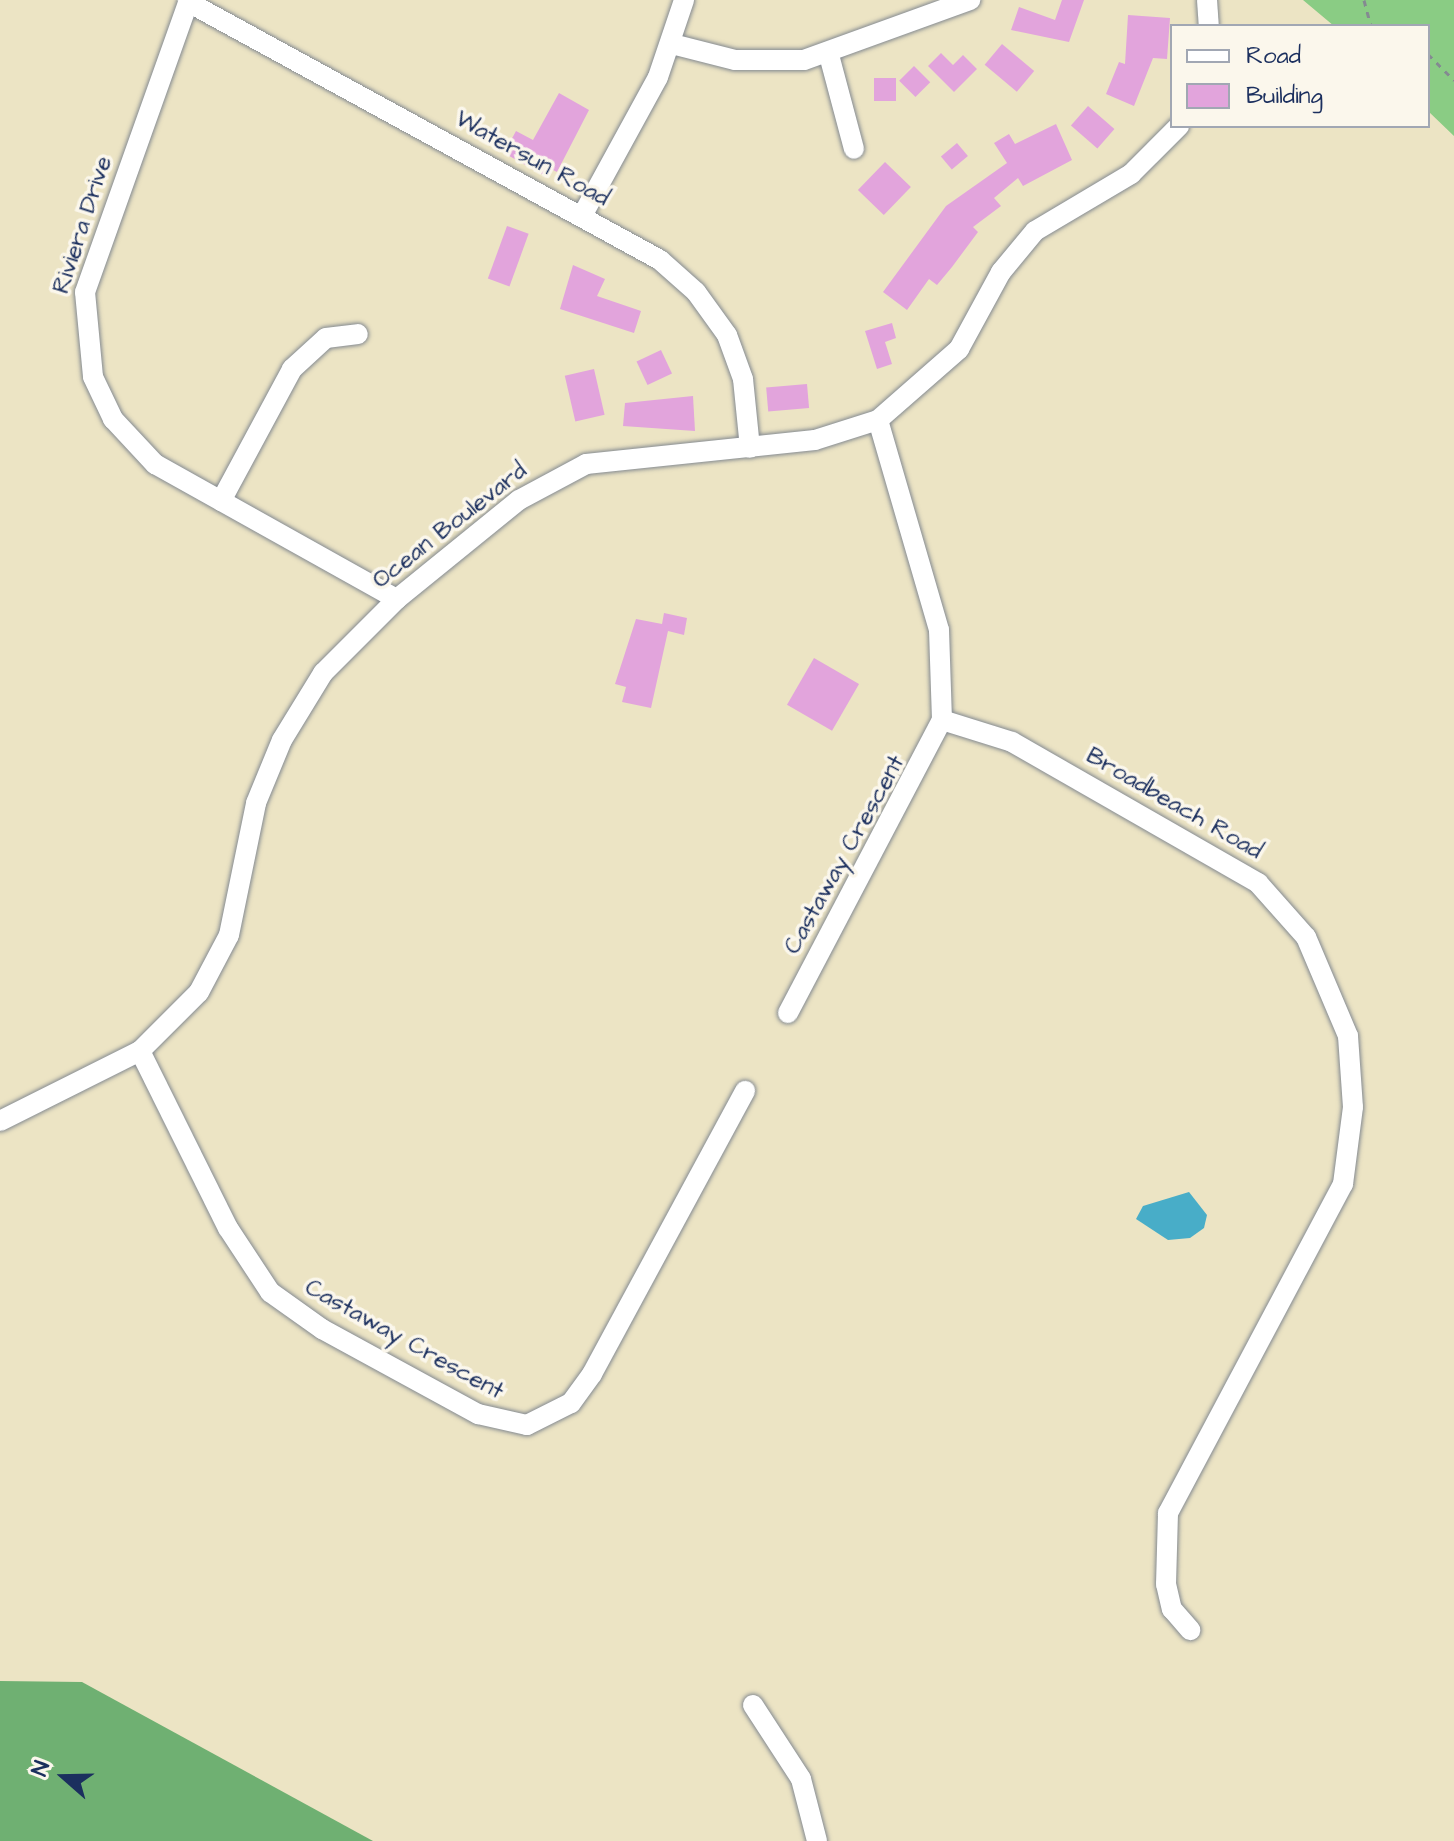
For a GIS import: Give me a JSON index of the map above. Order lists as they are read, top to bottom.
{
  "streets": {
    "street": [
      "Watersun Road",
      "Riviera Drive",
      "Ocean Boulevard",
      "Broadbeach Road",
      "Castaway Crescent"
    ]
  },
  "crossings": [
    ["Watersun Road", "Riviera Drive"],
    ["Watersun Road", "Ocean Boulevard"],
    ["Riviera Drive", "Ocean Boulevard"],
    ["Ocean Boulevard", "Castaway Crescent"],
    ["Broadbeach Road", "Castaway Crescent"]
  ],
  "legend": ["Road", "Building"],
  "north": "left"
}
